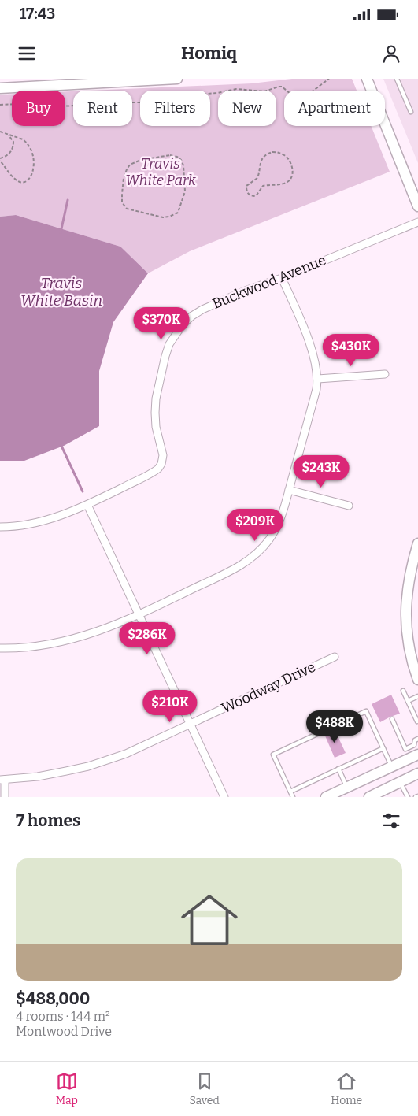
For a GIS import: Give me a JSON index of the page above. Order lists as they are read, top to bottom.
{
  "streets": {
    "street": ["Buckwood Avenue", "Woodway Drive"]
  },
  "water": ["Travis White Basin"],
  "parks": ["Travis White Park"],
  "page": {
    "status": "17:43",
    "header": "Homiq",
    "chip": [
      "Buy",
      "Rent",
      "Filters",
      "New",
      "Apartment"
    ],
    "price": [
      "$370K",
      "$430K",
      "$243K",
      "$209K",
      "$286K",
      "$210K",
      "$488K"
    ],
    "heading": "7 homes",
    "list": [
      {
        "name": "$488,000",
        "note": "4 rooms · 144 m² · Montwood Drive"
      }
    ],
    "tabs": ["Map", "Saved", "Home"]
  }
}
